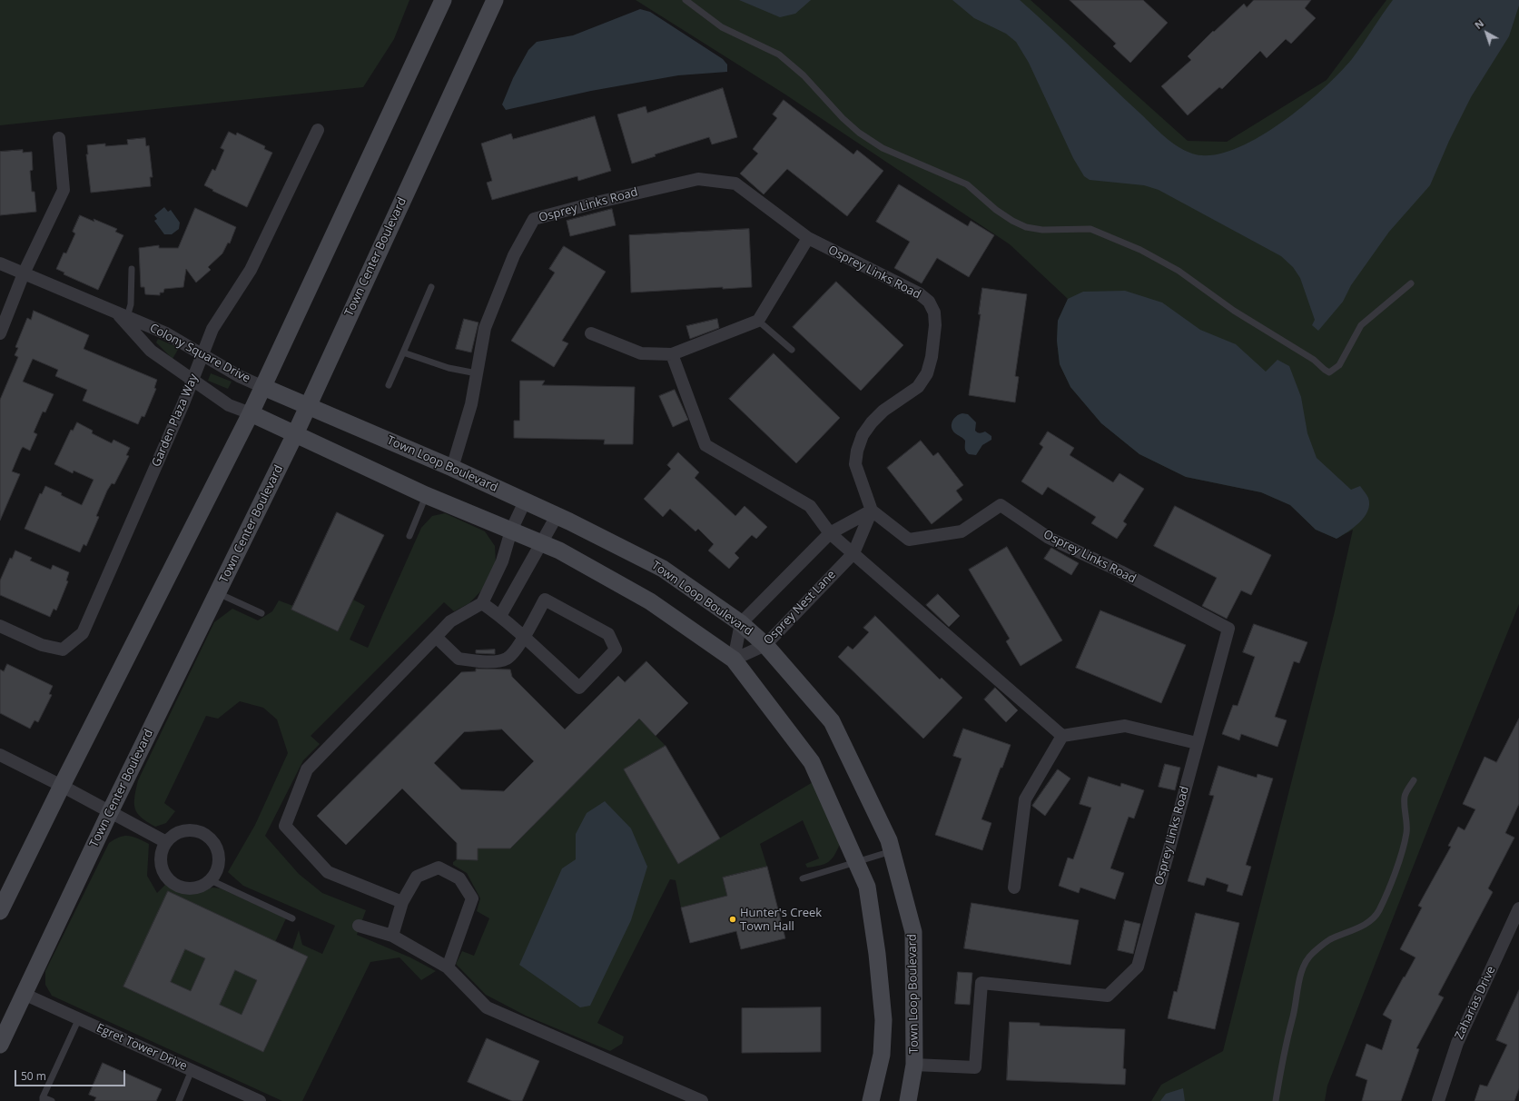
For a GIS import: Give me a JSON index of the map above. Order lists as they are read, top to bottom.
{
  "streets": {
    "main road": ["Town Center Boulevard", "Town Loop Boulevard"],
    "street": [
      "Osprey Links Road",
      "Colony Square Drive",
      "Garden Plaza Way",
      "Osprey Nest Lane",
      "Zaharias Drive",
      "Egret Tower Drive"
    ]
  },
  "crossings": [
    ["Osprey Links Road", "Town Loop Boulevard"],
    ["Osprey Links Road", "Osprey Nest Lane"],
    ["Town Center Boulevard", "Town Loop Boulevard"],
    ["Town Center Boulevard", "Egret Tower Drive"],
    ["Colony Square Drive", "Garden Plaza Way"],
    ["Colony Square Drive", "Town Loop Boulevard"],
    ["Town Loop Boulevard", "Osprey Nest Lane"]
  ],
  "places": ["Hunter's Creek Town Hall"],
  "scale_bar": "50 m",
  "north": "top left"
}
